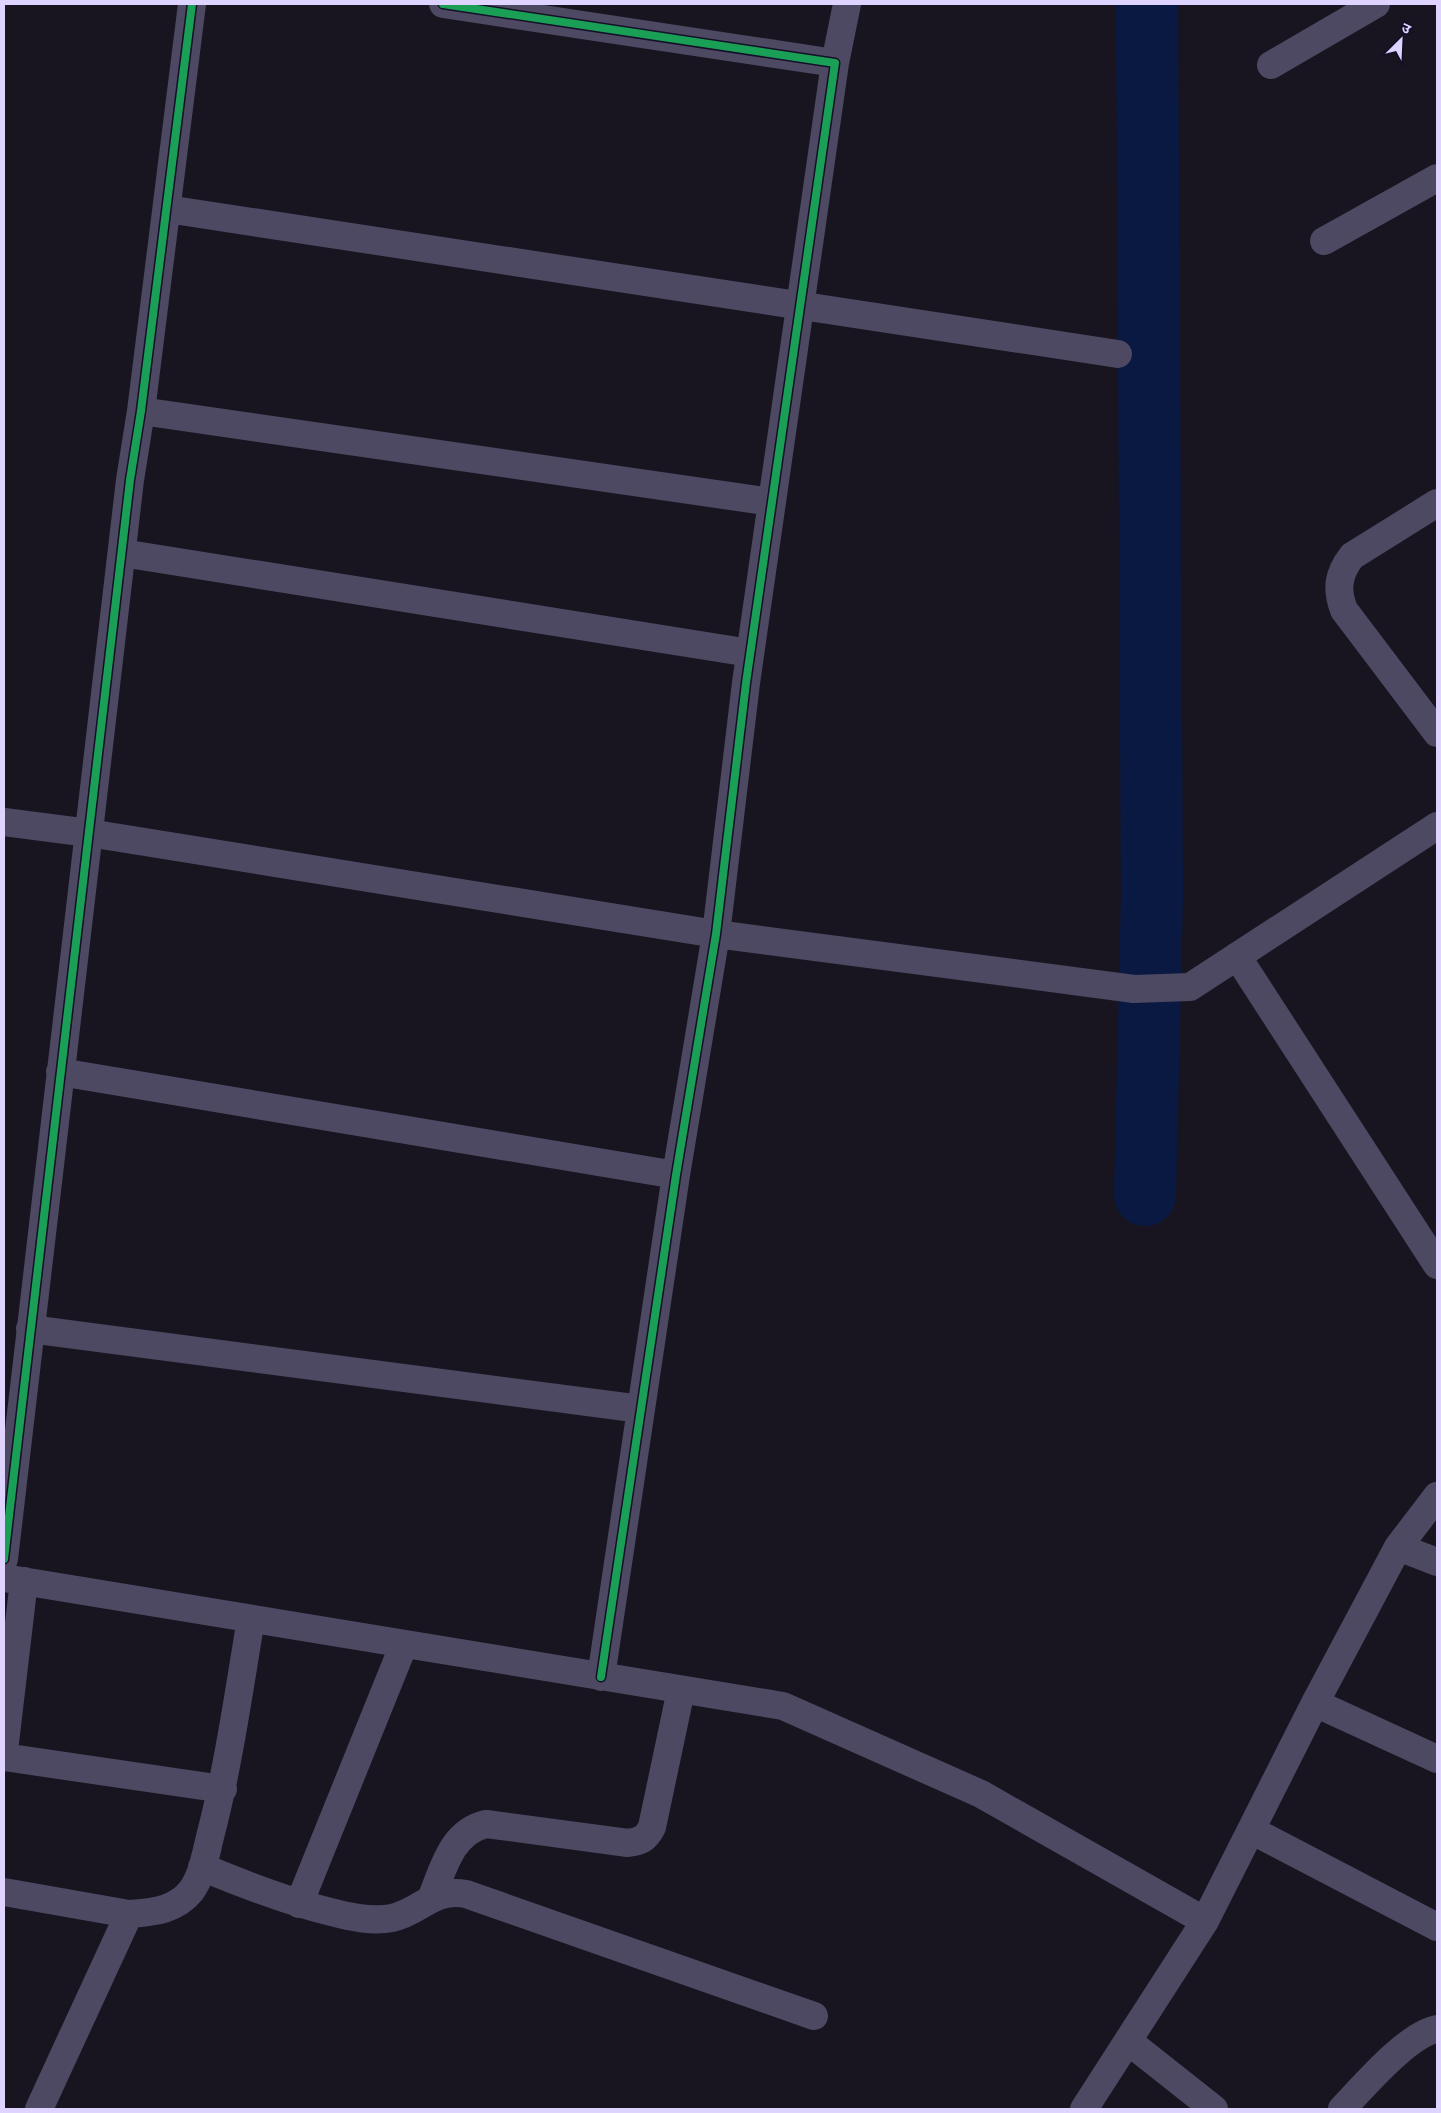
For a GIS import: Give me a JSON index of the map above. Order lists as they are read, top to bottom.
{
  "north": "top right"
}
